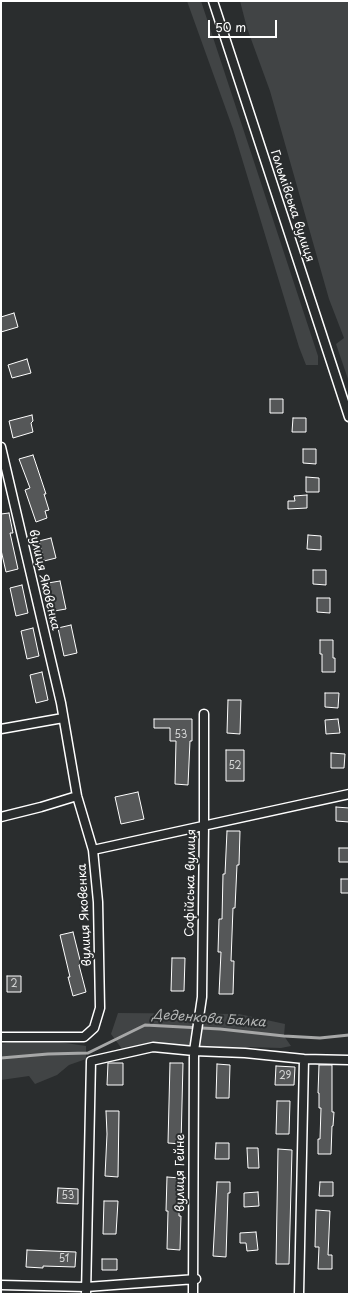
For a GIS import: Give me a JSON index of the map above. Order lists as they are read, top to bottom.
{
  "streets": {
    "street": [
      "Гольмівська вулиця",
      "вулиця Яковенка",
      "Софійська вулиця",
      "вулиця Гейне"
    ]
  },
  "crossings": [
    ["Софійська вулиця", "вулиця Гейне"]
  ],
  "water": ["Деденкова Балка"],
  "house_numbers": [
    "53",
    "52",
    "2",
    "29",
    "53",
    "51"
  ],
  "scale_bar": "50 m"
}
